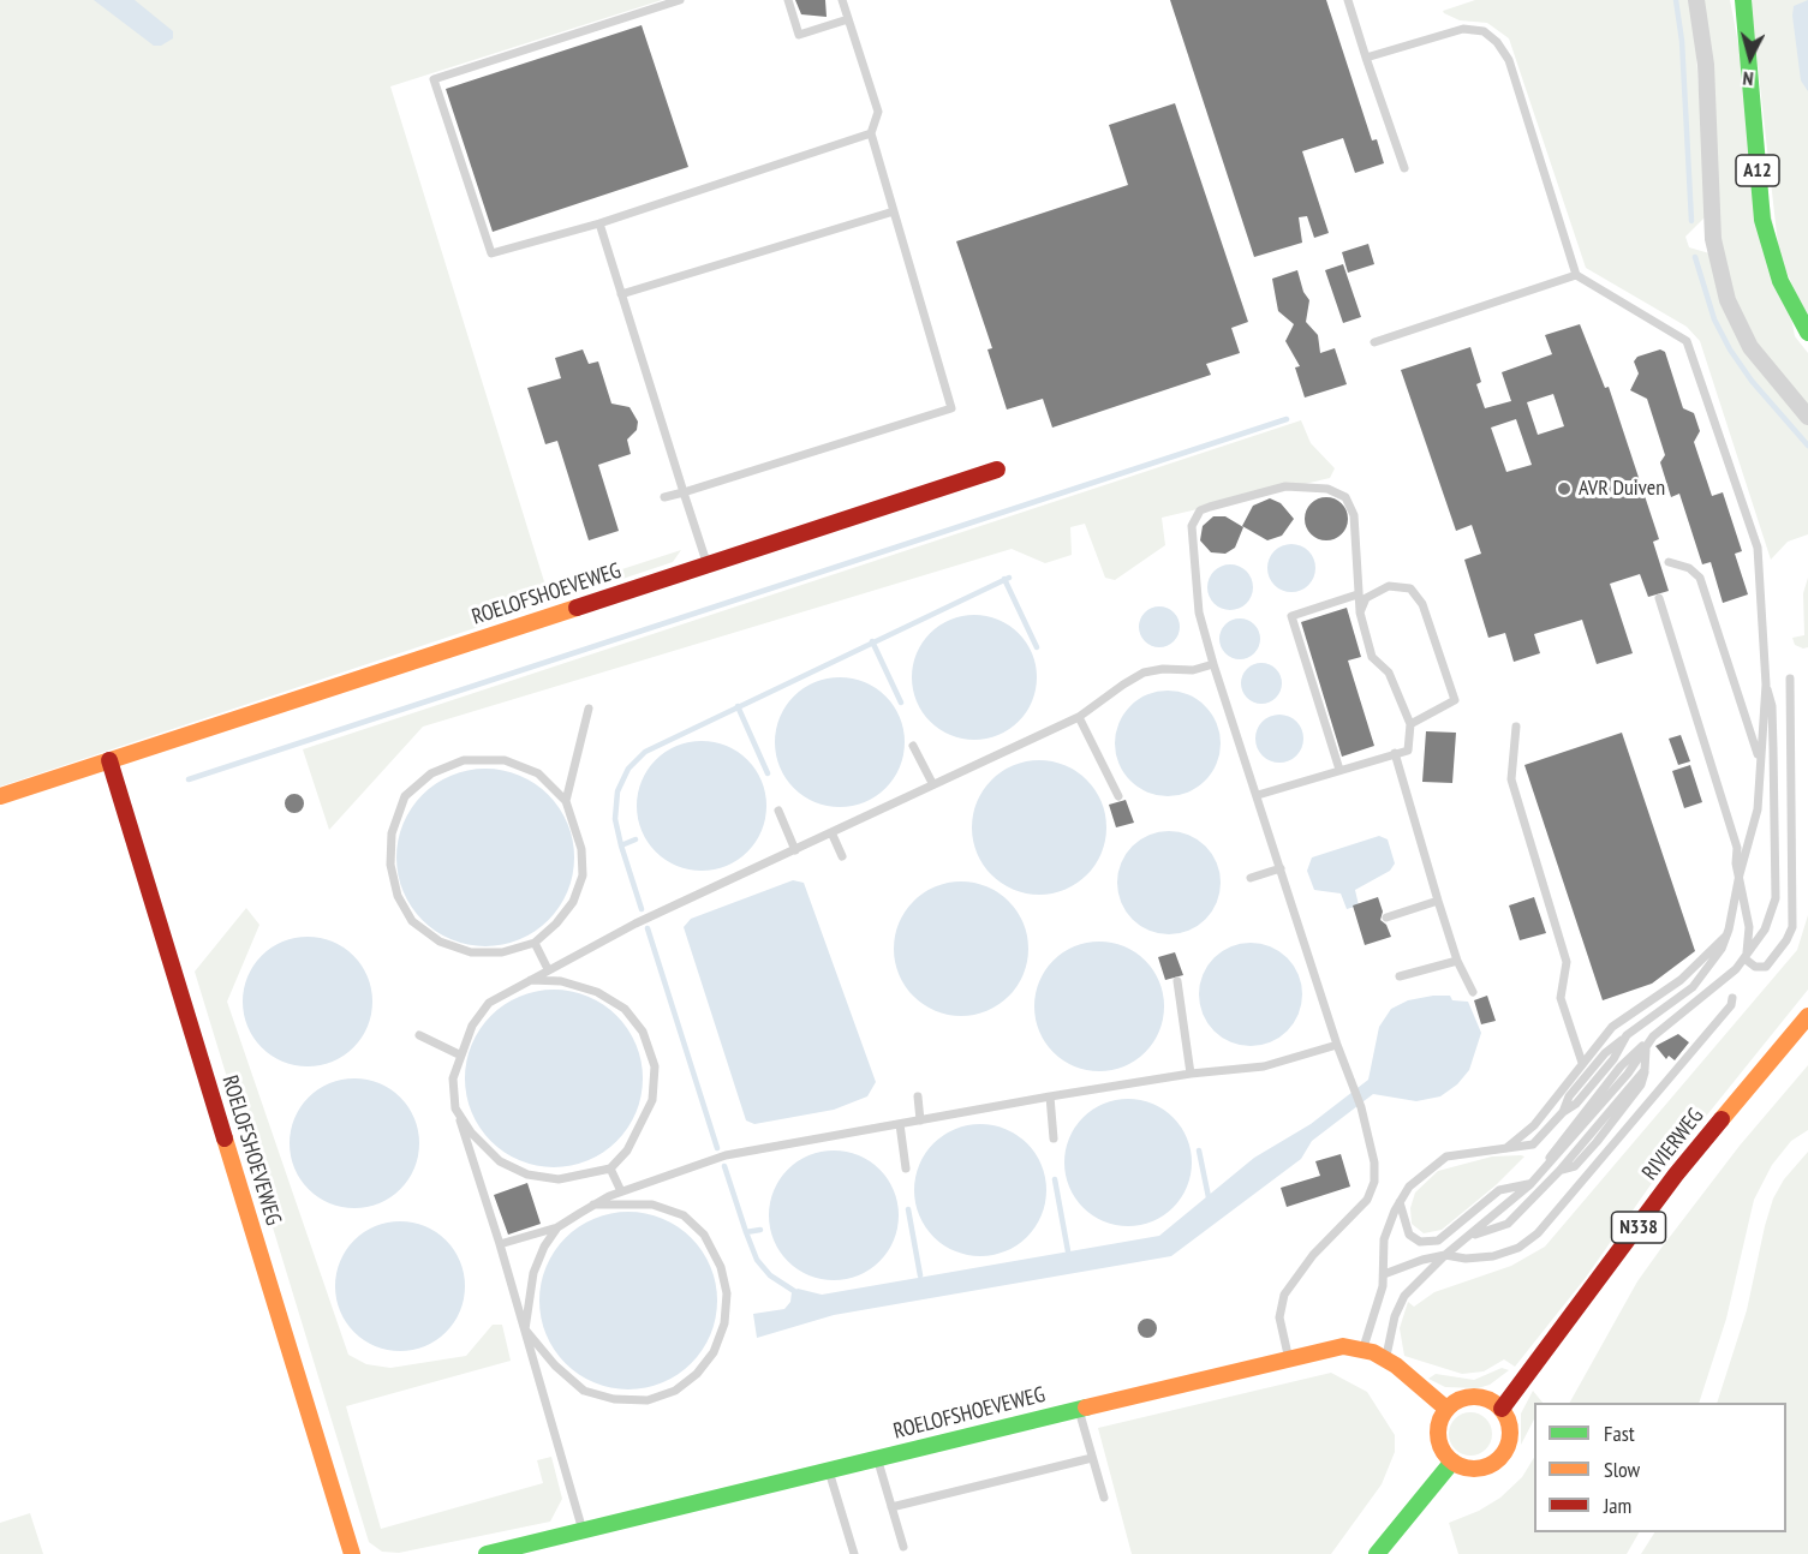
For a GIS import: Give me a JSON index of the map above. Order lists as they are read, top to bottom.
{
  "streets": {
    "main road": [
      "A12",
      "ROELOFSHOEVEWEG",
      "RIVIERWEG",
      "N338"
    ]
  },
  "crossings": [
    ["ROELOFSHOEVEWEG", "RIVIERWEG"]
  ],
  "places": ["AVR Duiven"],
  "legend": ["Fast", "Slow", "Jam"],
  "north": "bottom"
}
